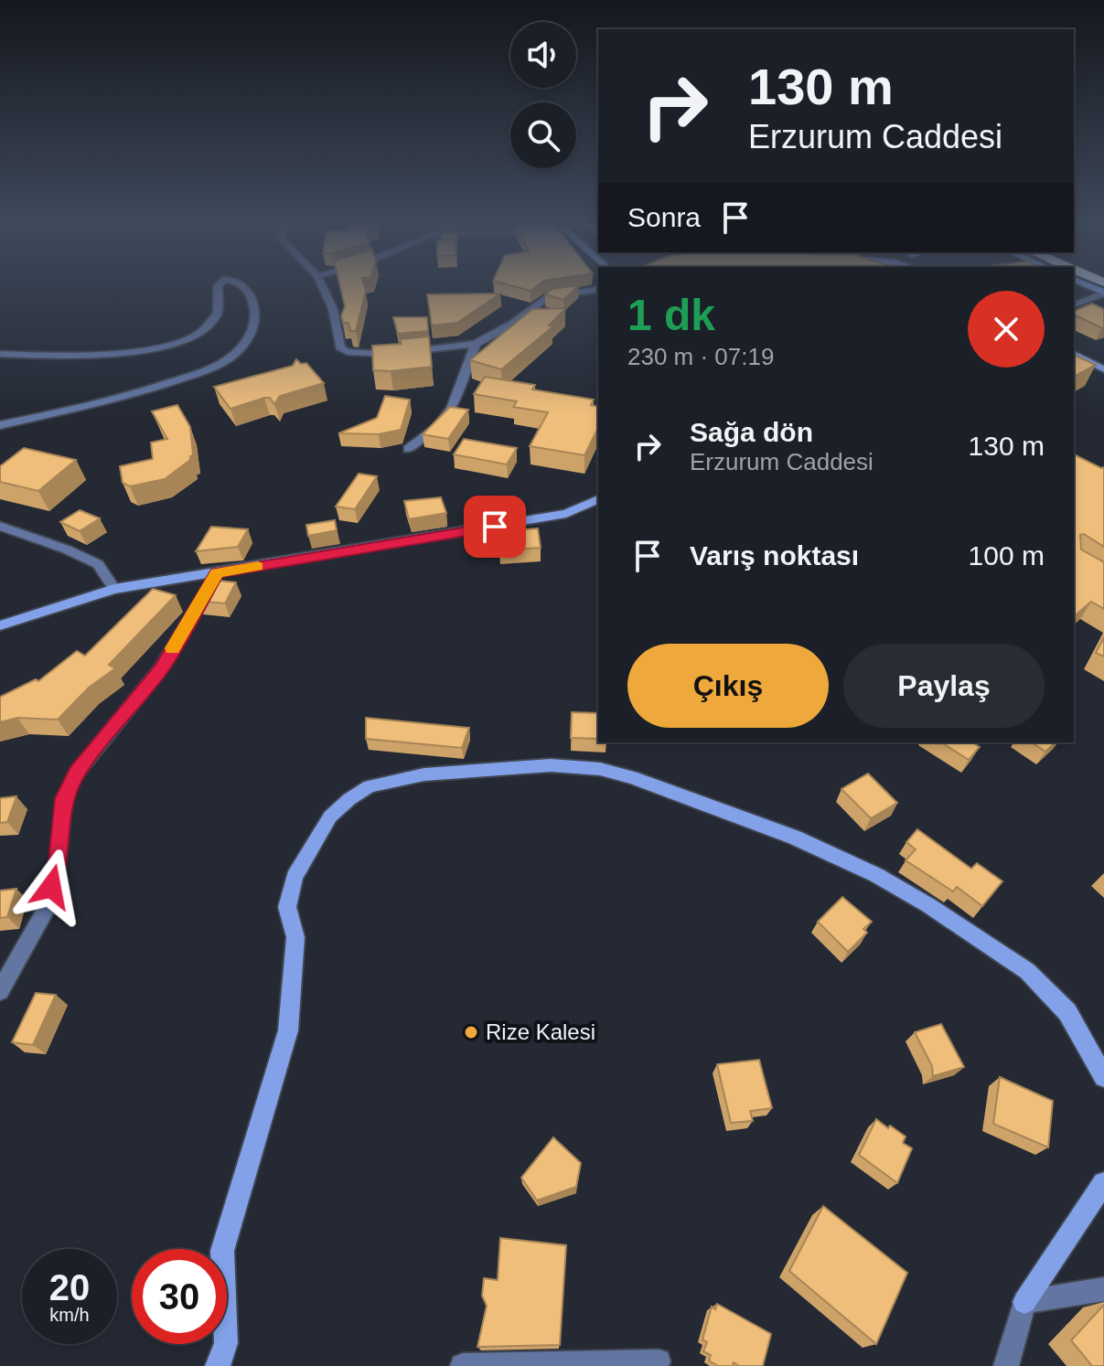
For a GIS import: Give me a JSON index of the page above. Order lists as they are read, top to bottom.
{
  "places": ["Rize Kalesi"],
  "page": {
    "turn": ["130 m", "Erzurum Caddesi"],
    "then": "Sonra",
    "heading": ["1 dk", "230 m · 07:19"],
    "list": [
      {
        "name": "Sağa dön",
        "note": "Erzurum Caddesi",
        "value": "130 m"
      },
      {
        "name": "Varış noktası",
        "value": "100 m"
      }
    ],
    "buttons": ["Çıkış", "Paylaş"],
    "speed": "20 km/h",
    "limit": "30"
  }
}
